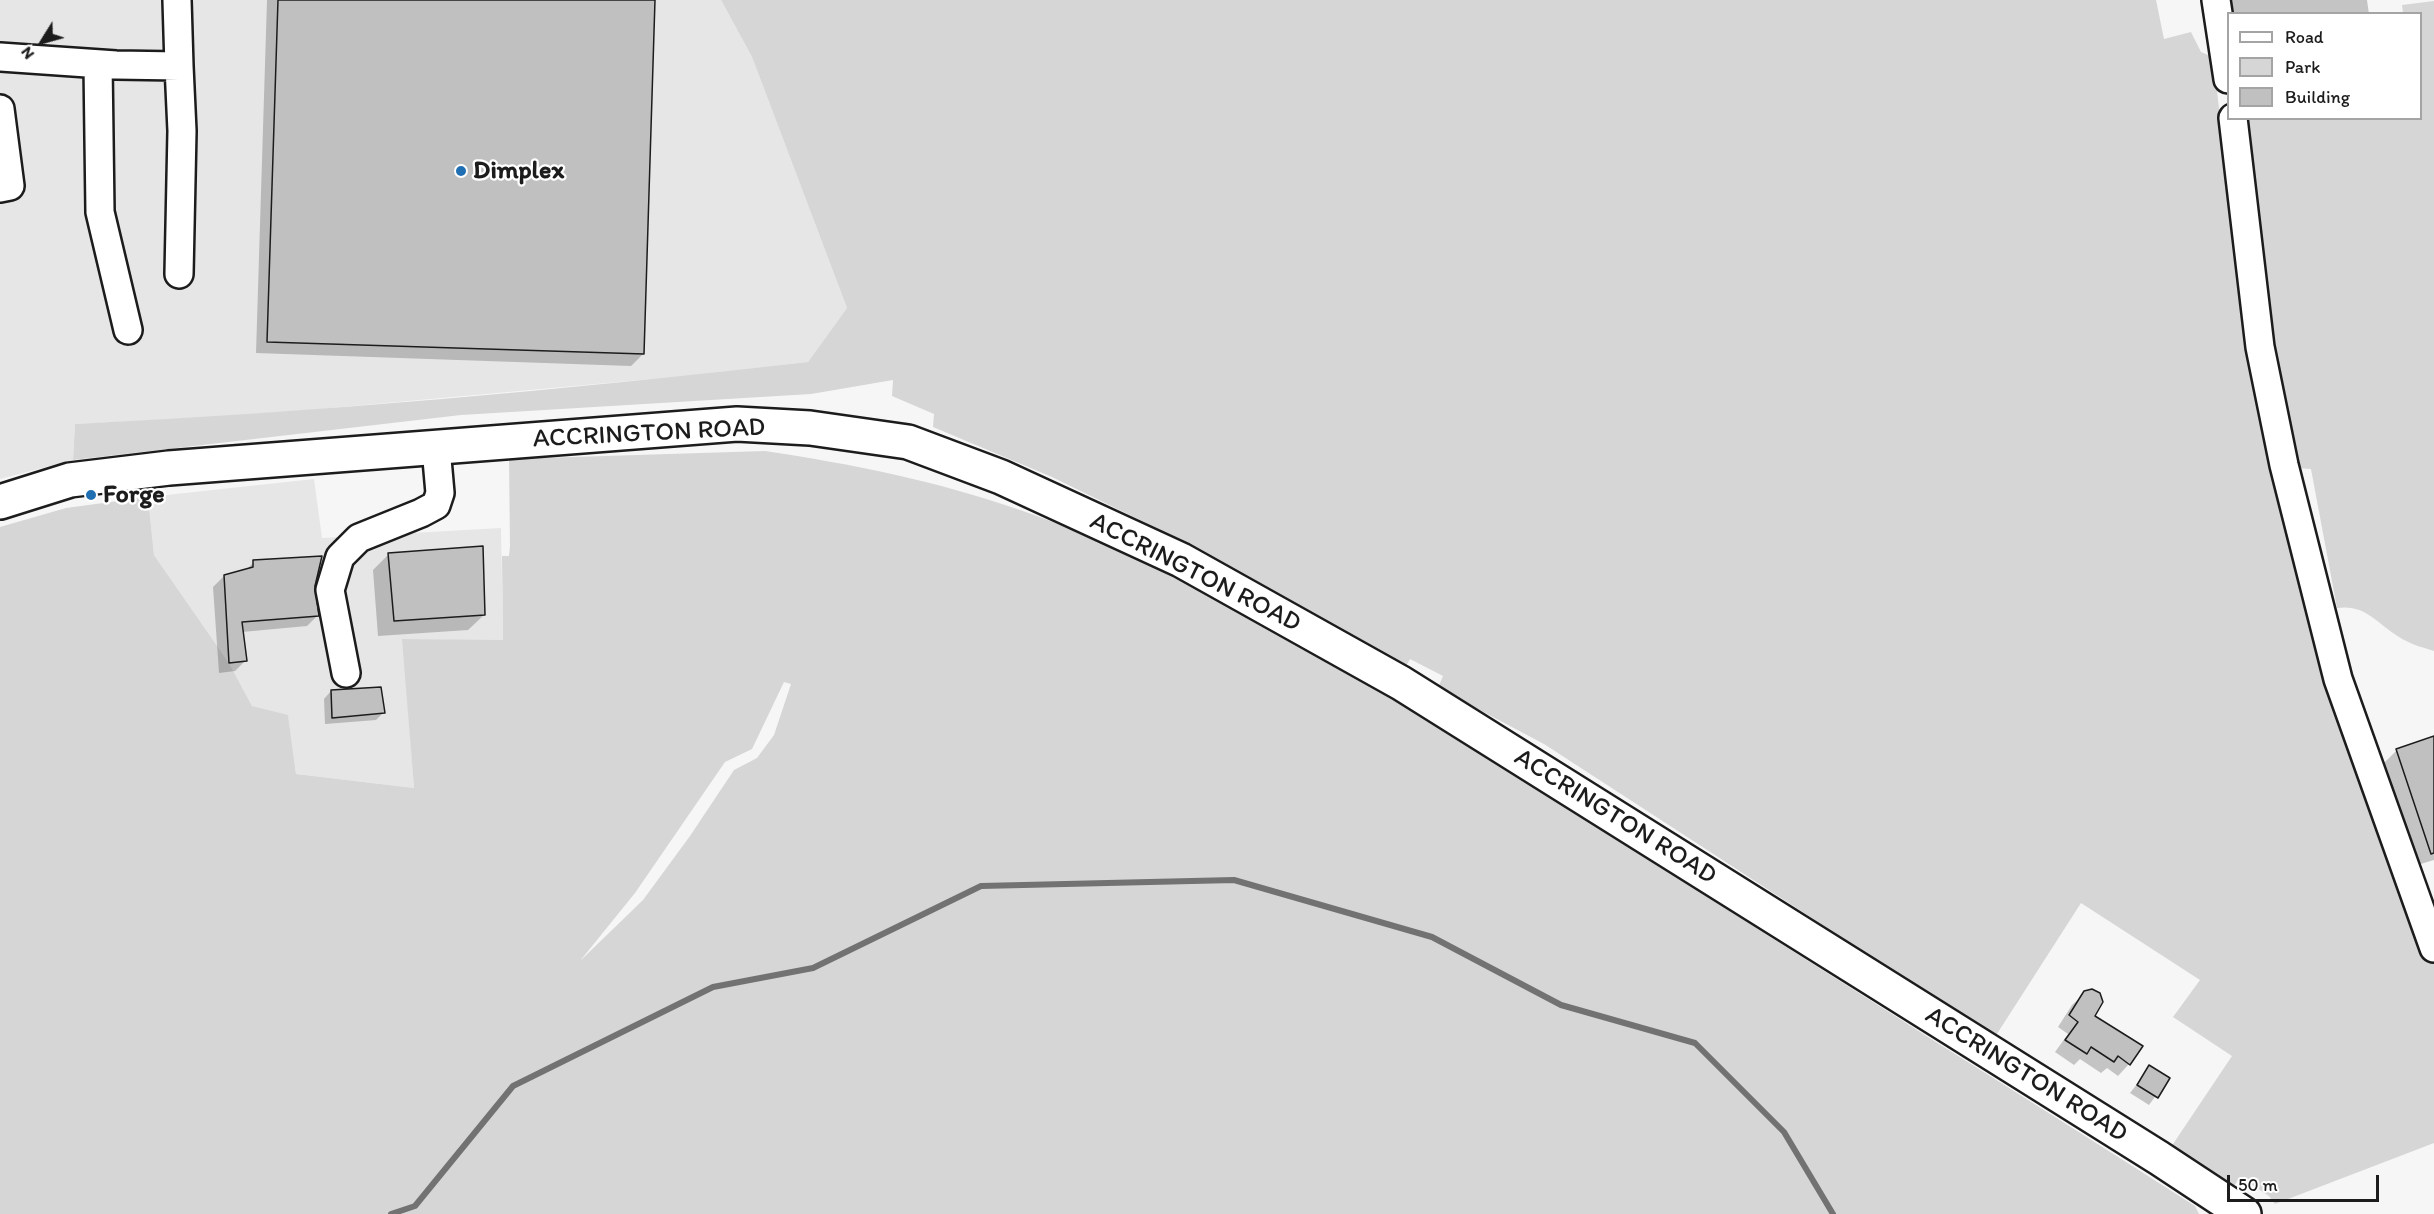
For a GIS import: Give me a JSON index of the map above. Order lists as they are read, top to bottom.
{
  "streets": {
    "main road": ["ACCRINGTON ROAD"]
  },
  "places": ["Dimplex", "Forge"],
  "legend": ["Road", "Park", "Building"],
  "scale_bar": "50 m",
  "north": "bottom left"
}
